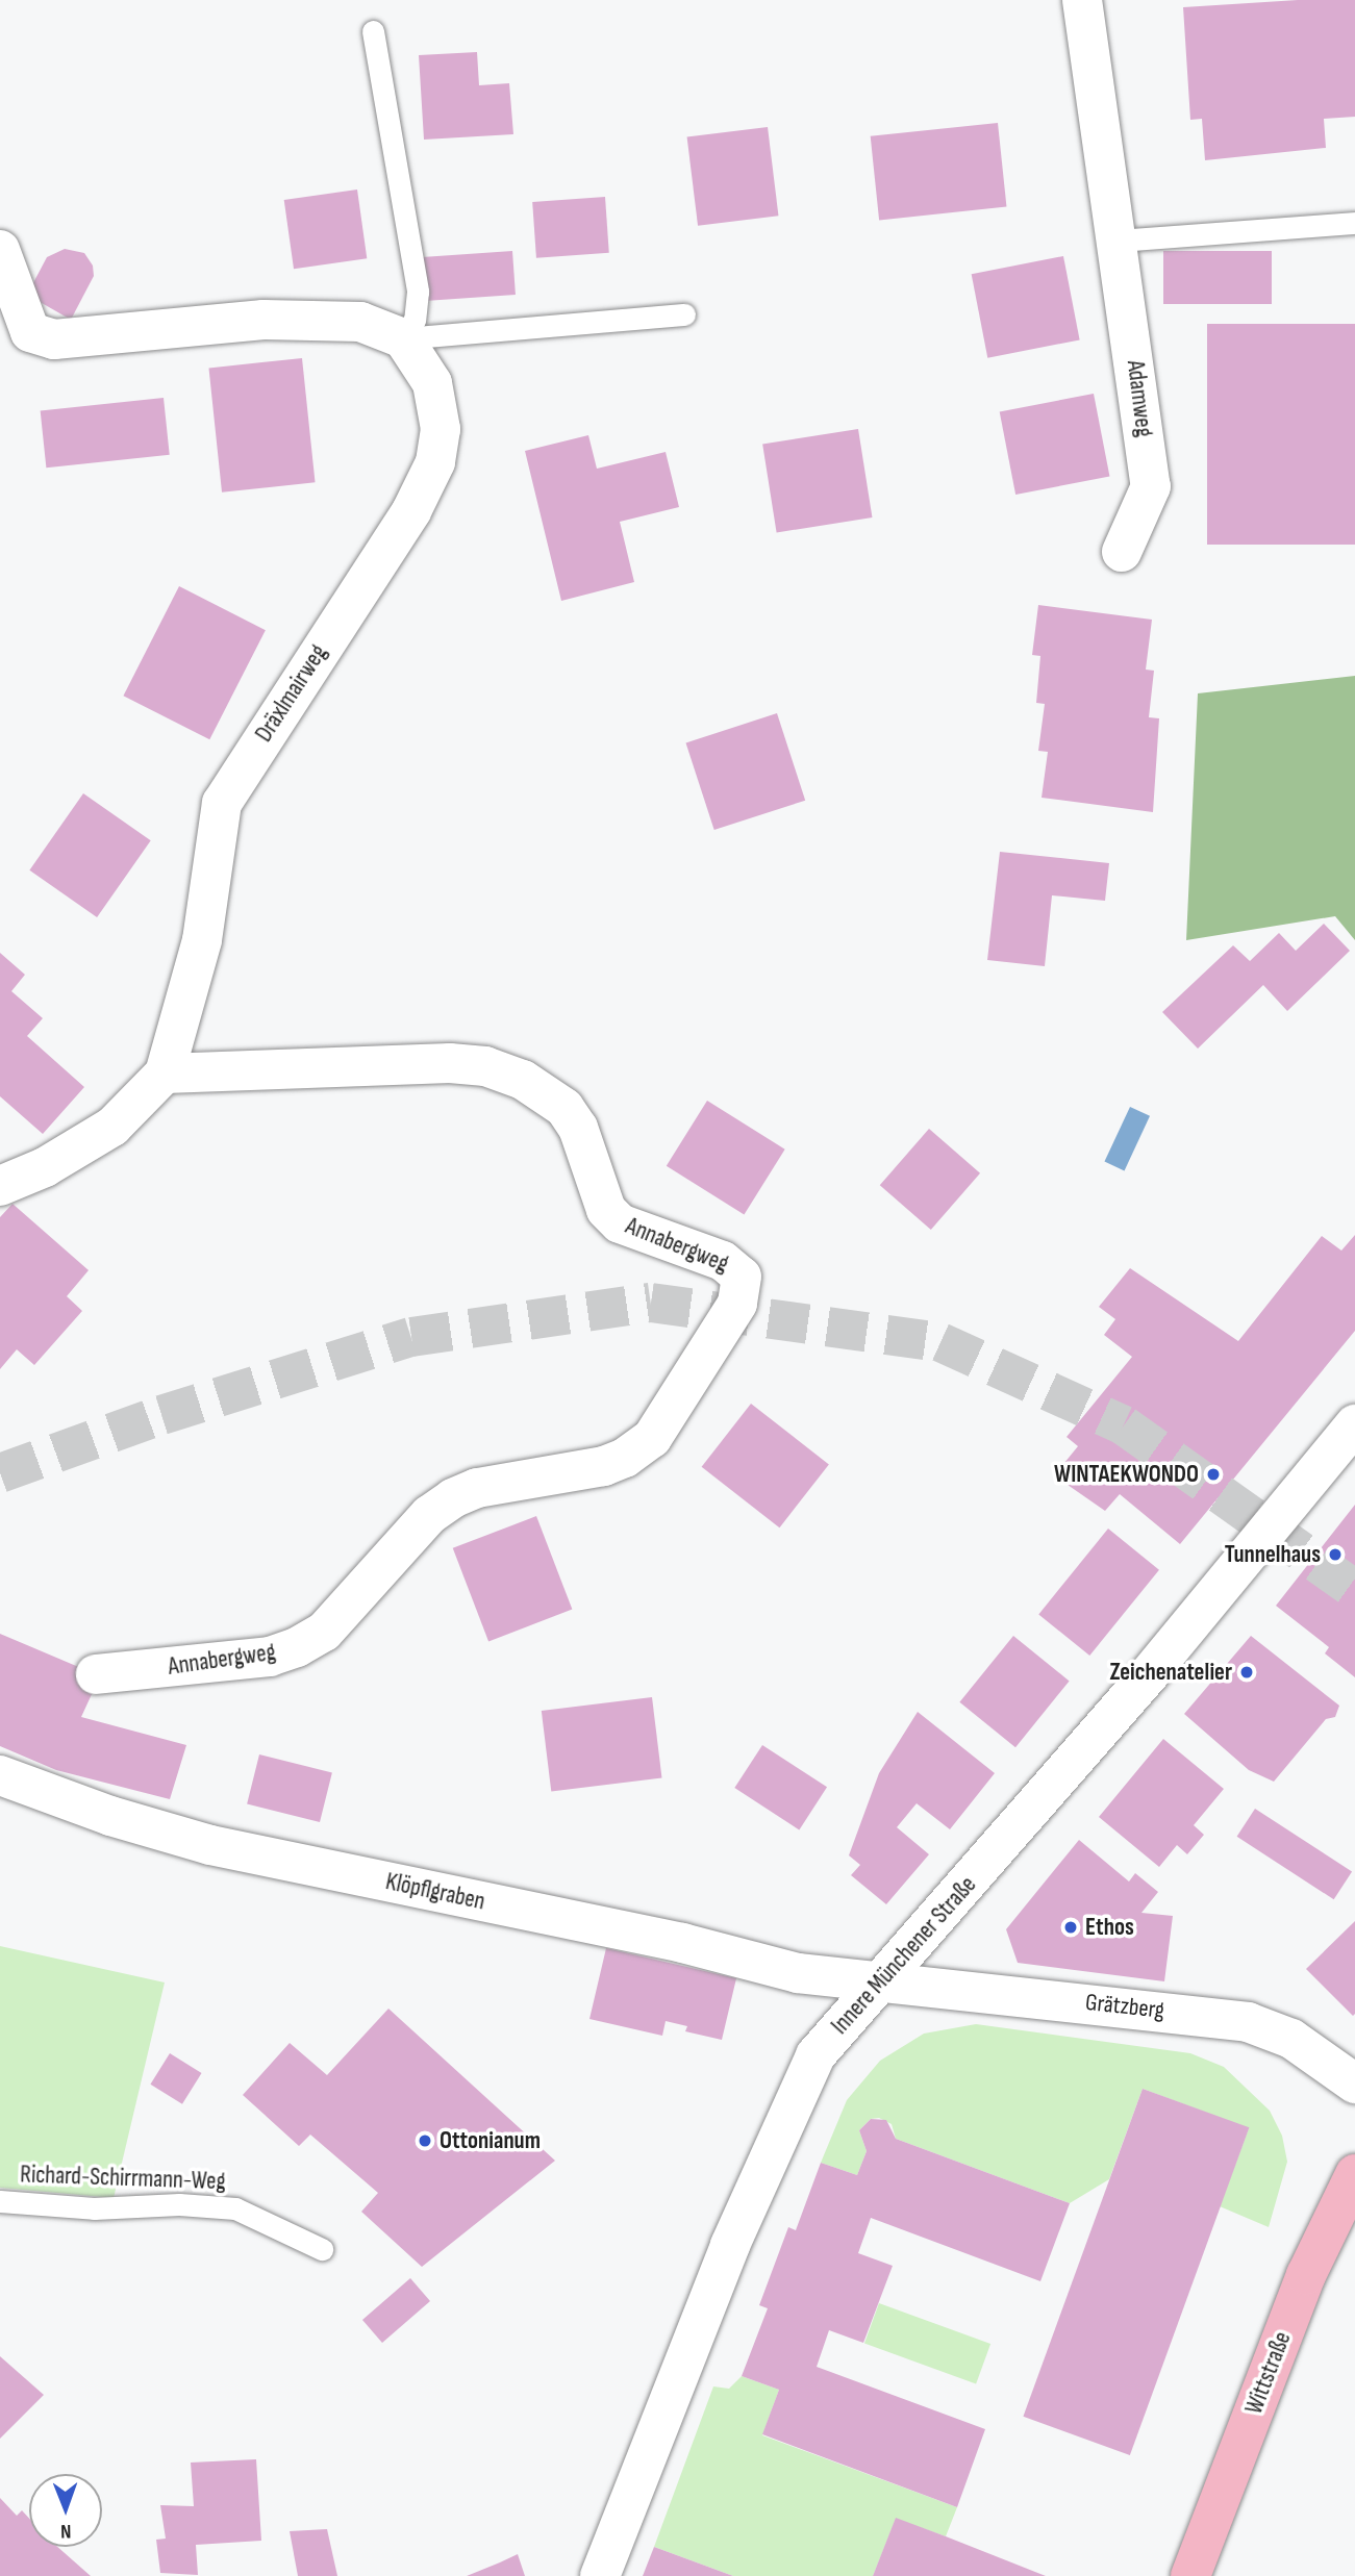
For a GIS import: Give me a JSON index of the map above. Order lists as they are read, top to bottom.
{
  "streets": {
    "main road": ["Wittstraße"],
    "street": [
      "Adamweg",
      "Dräxlmairweg",
      "Annabergweg",
      "Klöpflgraben",
      "Innere Münchener Straße",
      "Grätzberg"
    ],
    "lane": ["Richard-Schirrmann-Weg"]
  },
  "crossings": [
    ["Dräxlmairweg", "Annabergweg"],
    ["Klöpflgraben", "Innere Münchener Straße"],
    ["Klöpflgraben", "Grätzberg"],
    ["Innere Münchener Straße", "Grätzberg"]
  ],
  "places": [
    "WINTAEKWONDO",
    "Tunnelhaus",
    "Zeichenatelier",
    "Ethos",
    "Ottonianum"
  ],
  "north": "bottom"
}
